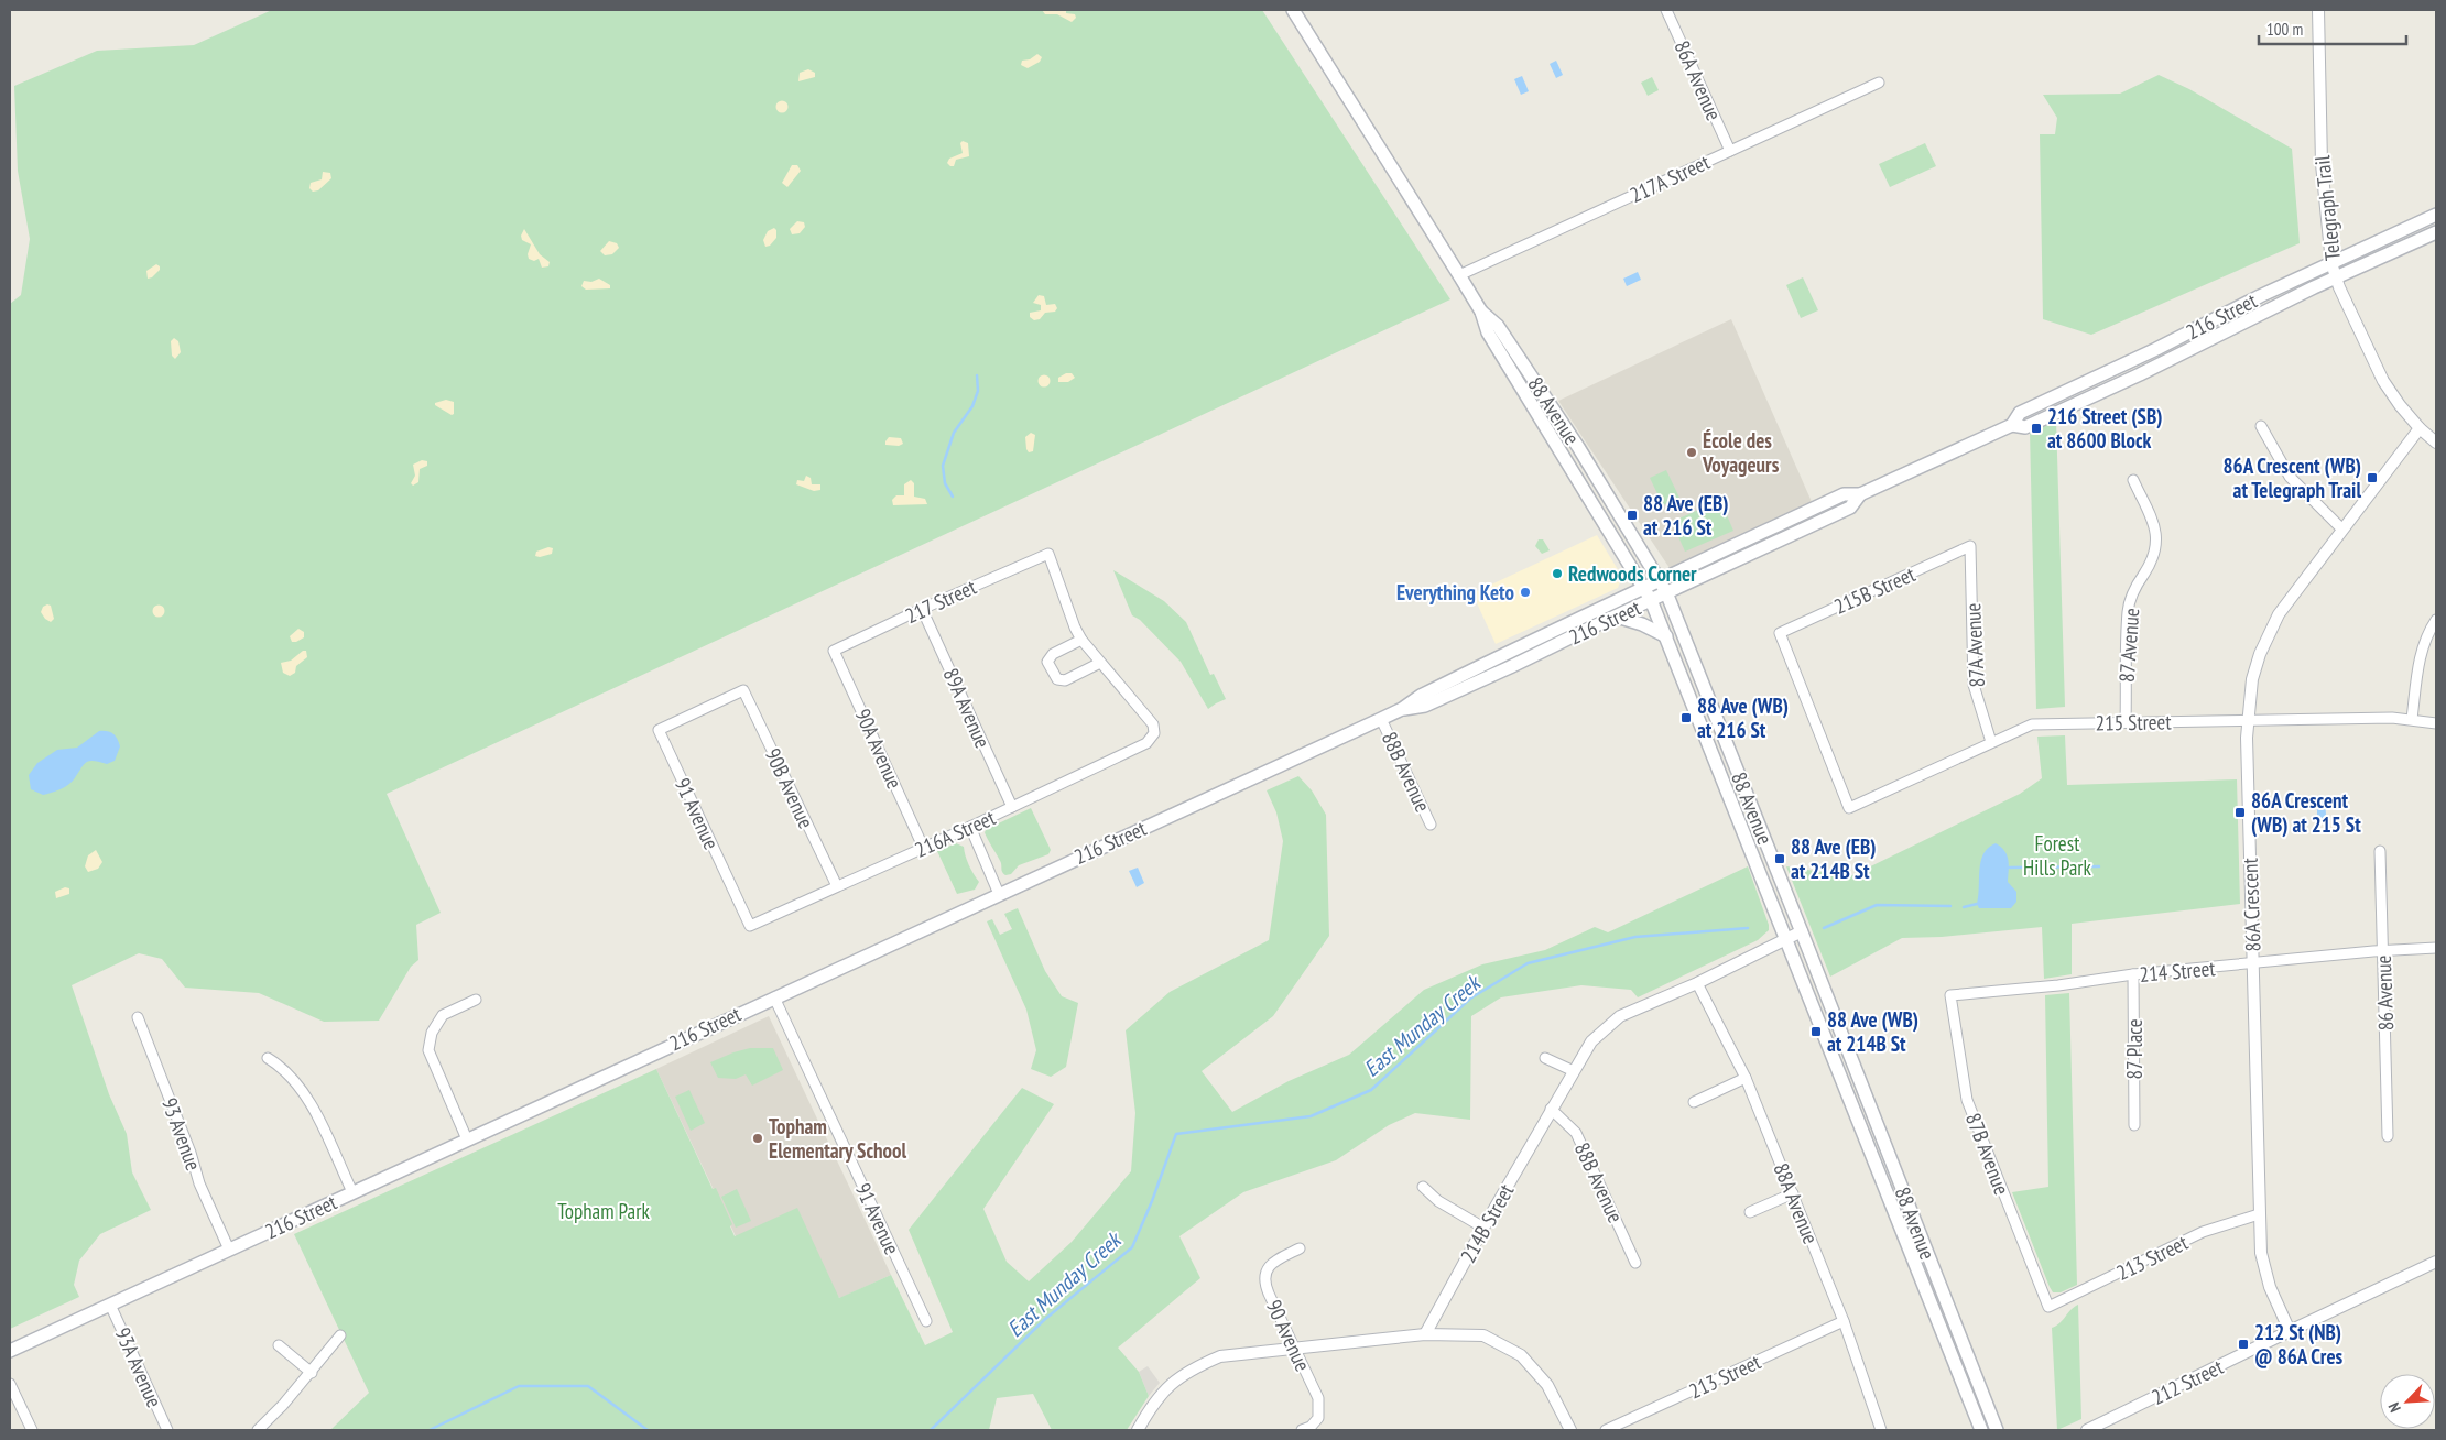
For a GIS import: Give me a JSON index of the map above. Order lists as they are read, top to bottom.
{
  "streets": {
    "main road": ["216 Street", "88 Avenue"],
    "street": [
      "86A Avenue",
      "217A Street",
      "Telegraph Trail",
      "215B Street",
      "217 Street",
      "87A Avenue",
      "87 Avenue",
      "89A Avenue",
      "215 Street",
      "90A Avenue",
      "88B Avenue",
      "90B Avenue",
      "91 Avenue",
      "216A Street",
      "86A Crescent",
      "214 Street",
      "86 Avenue",
      "87 Place",
      "93 Avenue",
      "87B Avenue",
      "88A Avenue",
      "214B Street",
      "213 Street",
      "90 Avenue",
      "93A Avenue",
      "212 Street"
    ]
  },
  "crossings": [
    ["86A Avenue", "217A Street"],
    ["217A Street", "88 Avenue"],
    ["Telegraph Trail", "216 Street"],
    ["Telegraph Trail", "86A Crescent"],
    ["216 Street", "88 Avenue"],
    ["216 Street", "88B Avenue"],
    ["216 Street", "91 Avenue"],
    ["216 Street", "93 Avenue"],
    ["216 Street", "93A Avenue"],
    ["88 Avenue", "214B Street"],
    ["215B Street", "87A Avenue"],
    ["215B Street", "215 Street"],
    ["217 Street", "89A Avenue"],
    ["217 Street", "90A Avenue"],
    ["87A Avenue", "215 Street"],
    ["87 Avenue", "215 Street"],
    ["89A Avenue", "216A Street"],
    ["215 Street", "86A Crescent"],
    ["90A Avenue", "216A Street"],
    ["88B Avenue", "214B Street"],
    ["90B Avenue", "91 Avenue"],
    ["90B Avenue", "216A Street"],
    ["91 Avenue", "216A Street"],
    ["86A Crescent", "214 Street"],
    ["86A Crescent", "213 Street"],
    ["86A Crescent", "212 Street"],
    ["214 Street", "86 Avenue"],
    ["214 Street", "87 Place"],
    ["214 Street", "87B Avenue"],
    ["87B Avenue", "213 Street"],
    ["88A Avenue", "214B Street"],
    ["88A Avenue", "213 Street"]
  ],
  "water": ["East Munday Creek"],
  "parks": ["Forest Hills Park", "Topham Park"],
  "places": {
    "transit": [
      "216 Street (SB) at 8600 Block",
      "86A Crescent (WB) at Telegraph Trail",
      "88 Ave (EB) at 216 St",
      "88 Ave (WB) at 216 St",
      "86A Crescent (WB) at 215 St",
      "88 Ave (EB) at 214B St",
      "88 Ave (WB) at 214B St",
      "212 St (NB) @ 86A Cres"
    ],
    "other": [
      "École des Voyageurs",
      "Redwoods Corner",
      "Everything Keto",
      "Topham Elementary School"
    ]
  },
  "scale_bar": "100 m",
  "north": "bottom left"
}
